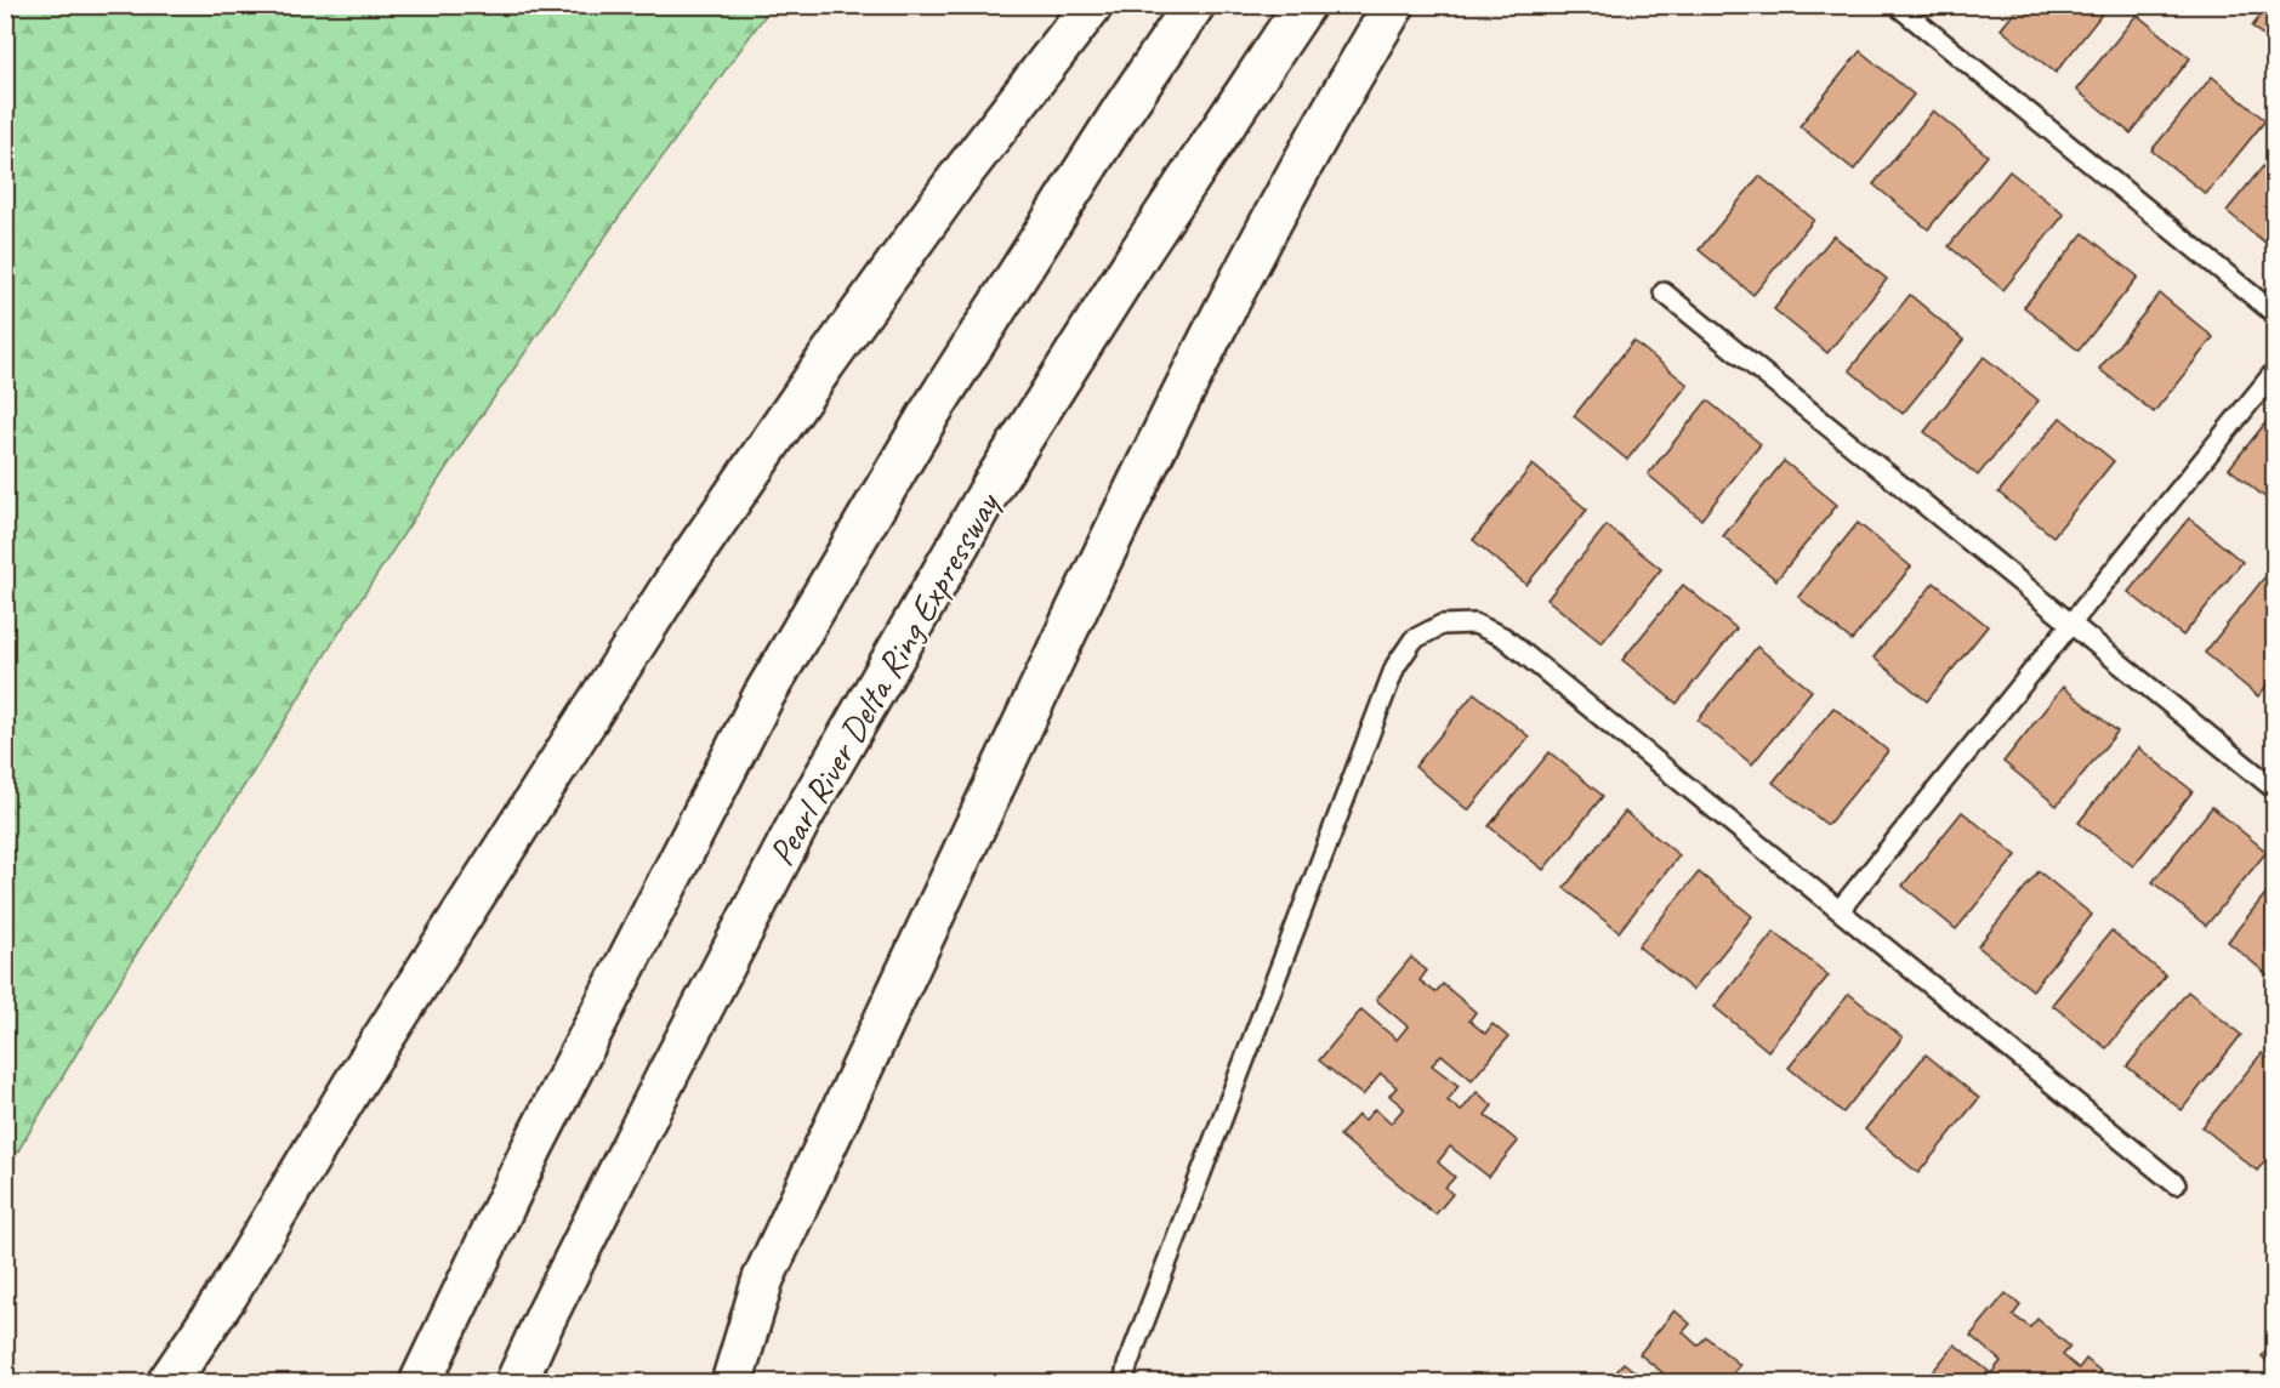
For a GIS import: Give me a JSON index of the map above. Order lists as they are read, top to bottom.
{
  "streets": {
    "highway": ["Pearl River Delta Ring Expressway"]
  }
}
